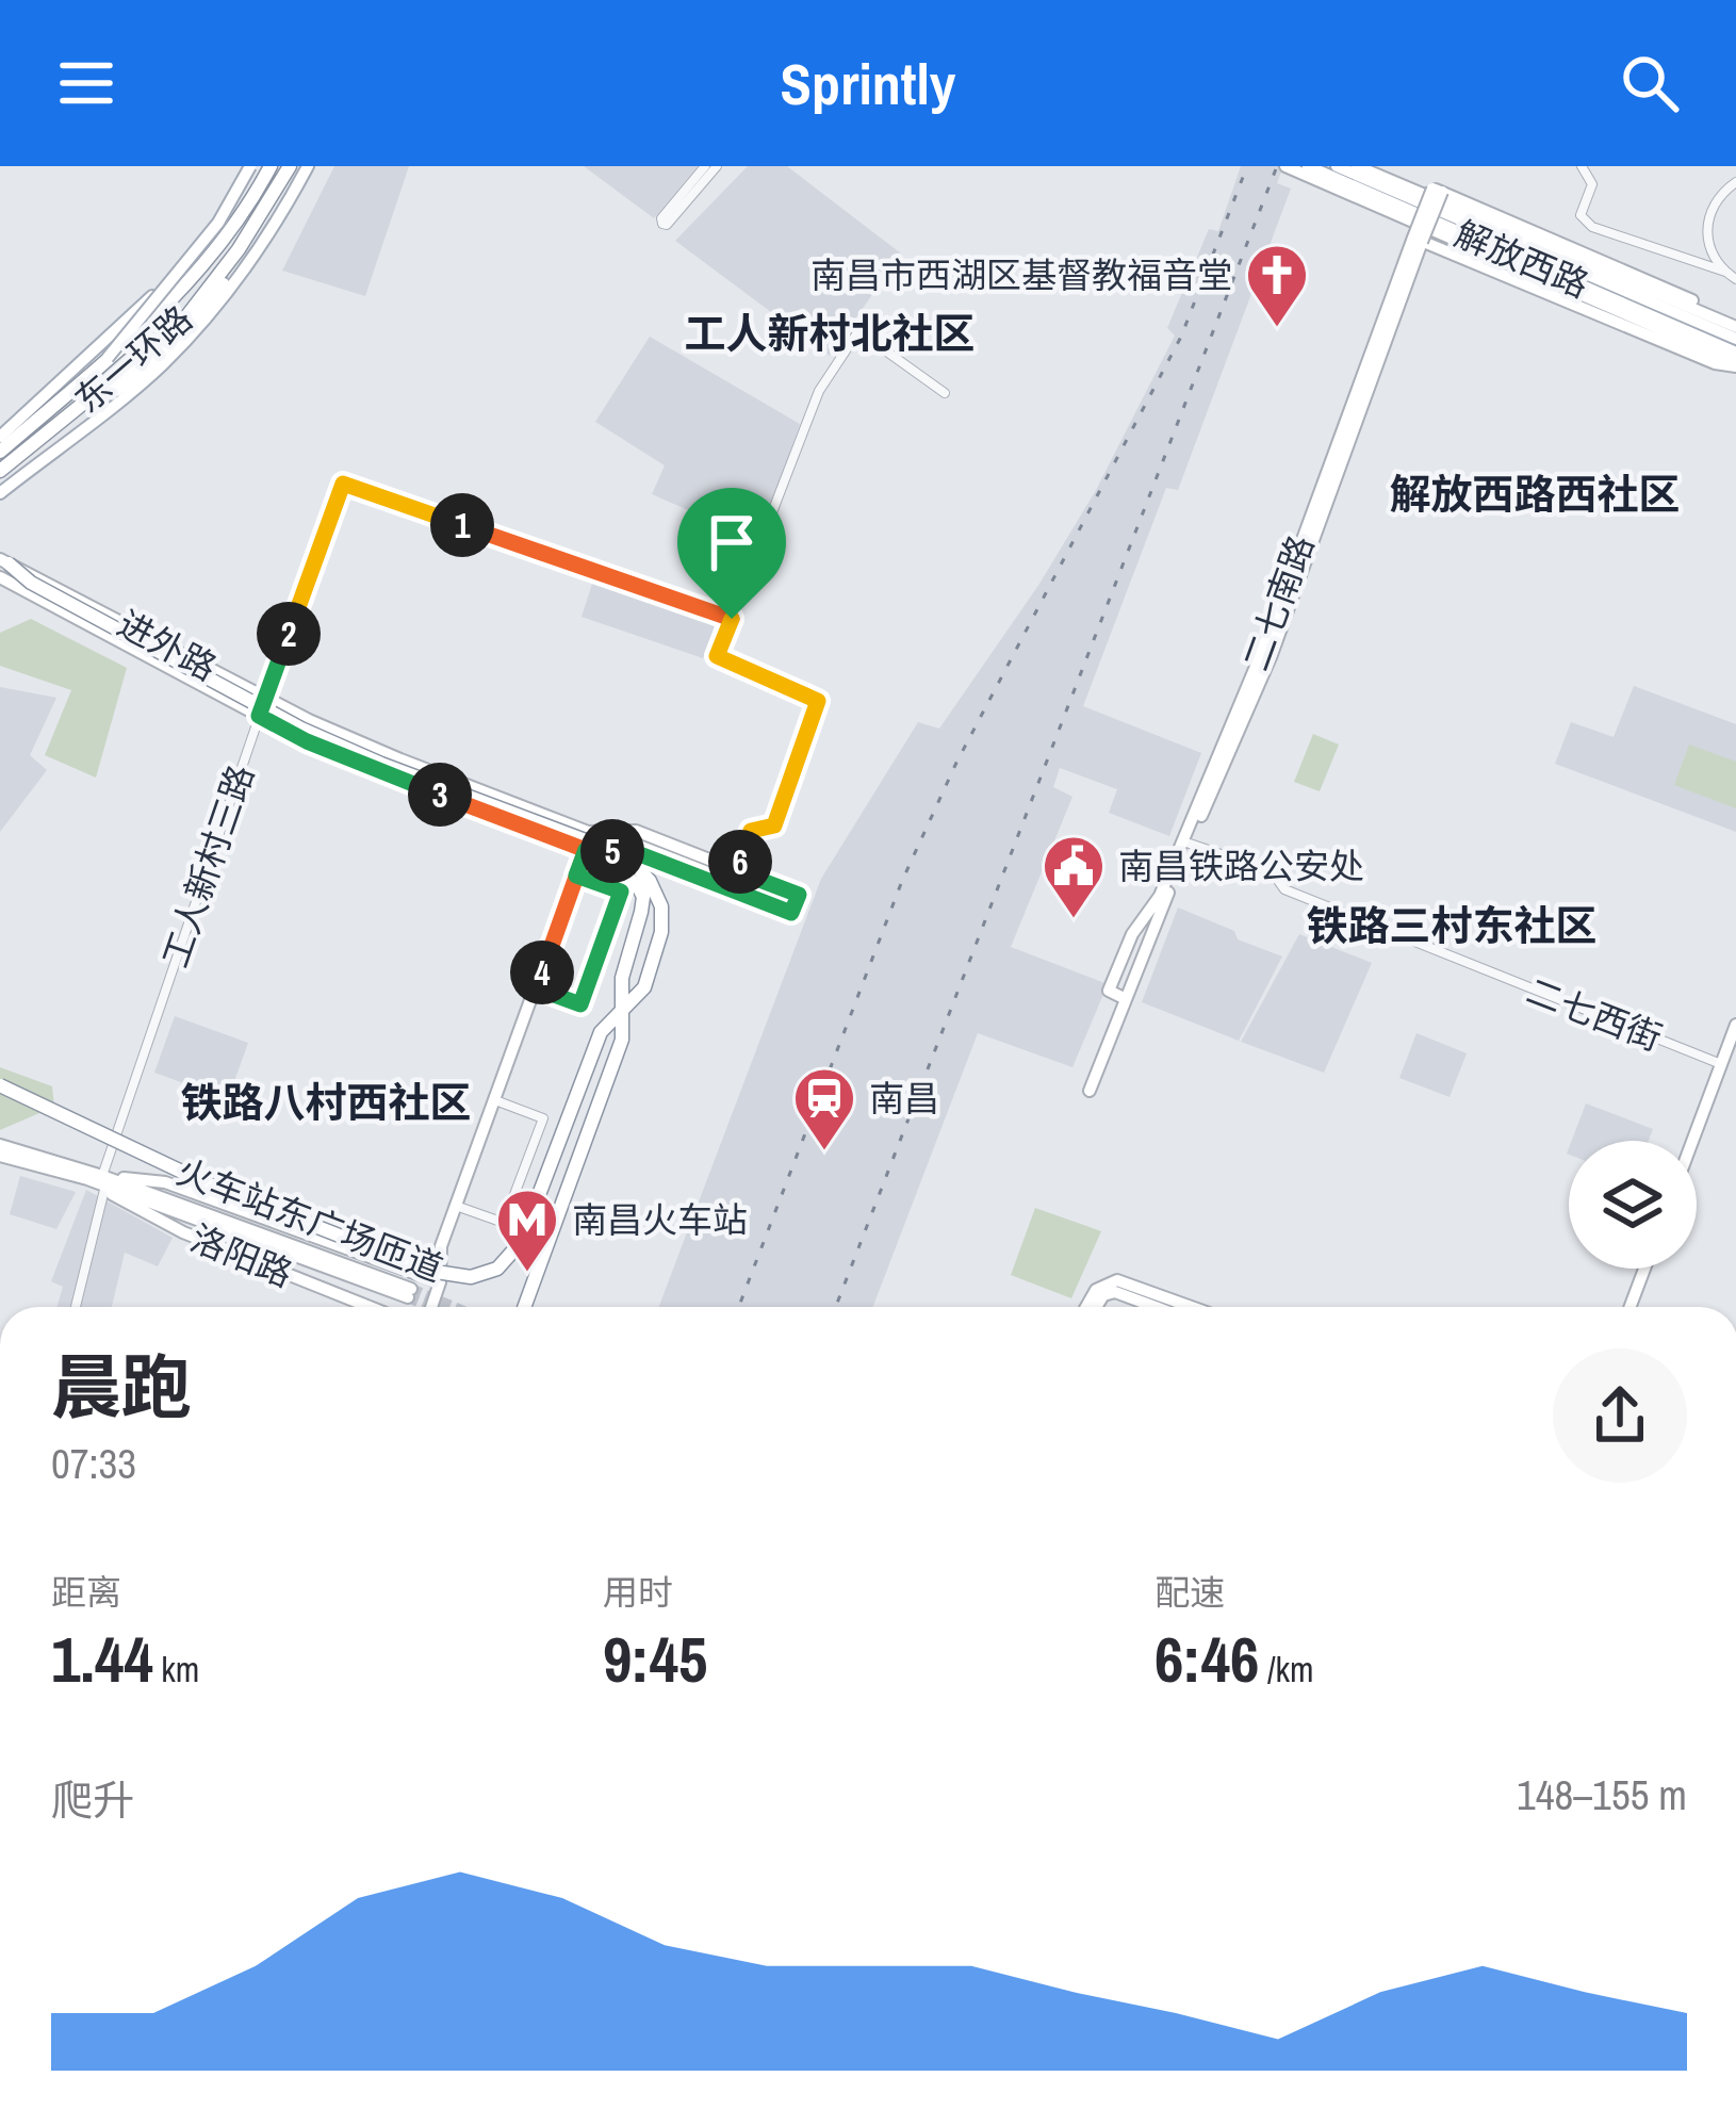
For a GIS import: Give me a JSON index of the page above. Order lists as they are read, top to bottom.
{
  "streets": {
    "highway": ["东一环路", "火车站东广场匝道"],
    "main road": [
      "解放西路",
      "二七南路",
      "进外路",
      "洛阳路"
    ],
    "street": ["工人新村三路", "二七西街"]
  },
  "crossings": [
    ["二七南路", "二七西街"],
    ["进外路", "工人新村三路"],
    ["进外路", "火车站东广场匝道"],
    ["工人新村三路", "洛阳路"]
  ],
  "districts": [
    "工人新村北社区",
    "解放西路西社区",
    "铁路三村东社区",
    "铁路八村西社区"
  ],
  "places": {
    "church": ["南昌市西湖区基督教福音堂"],
    "public building": ["南昌铁路公安处"],
    "station": ["南昌"],
    "metro station": ["南昌火车站"]
  },
  "page": {
    "header": "Sprintly",
    "pins": [
      "1",
      "2",
      "3",
      "5",
      "6",
      "4"
    ],
    "heading": ["晨跑", "07:33"],
    "stats": [
      ["距离", "1.44 km"],
      ["用时", "9:45"],
      ["配速", "6:46 /km"]
    ],
    "chart": ["爬升", "148–155 m"]
  }
}
